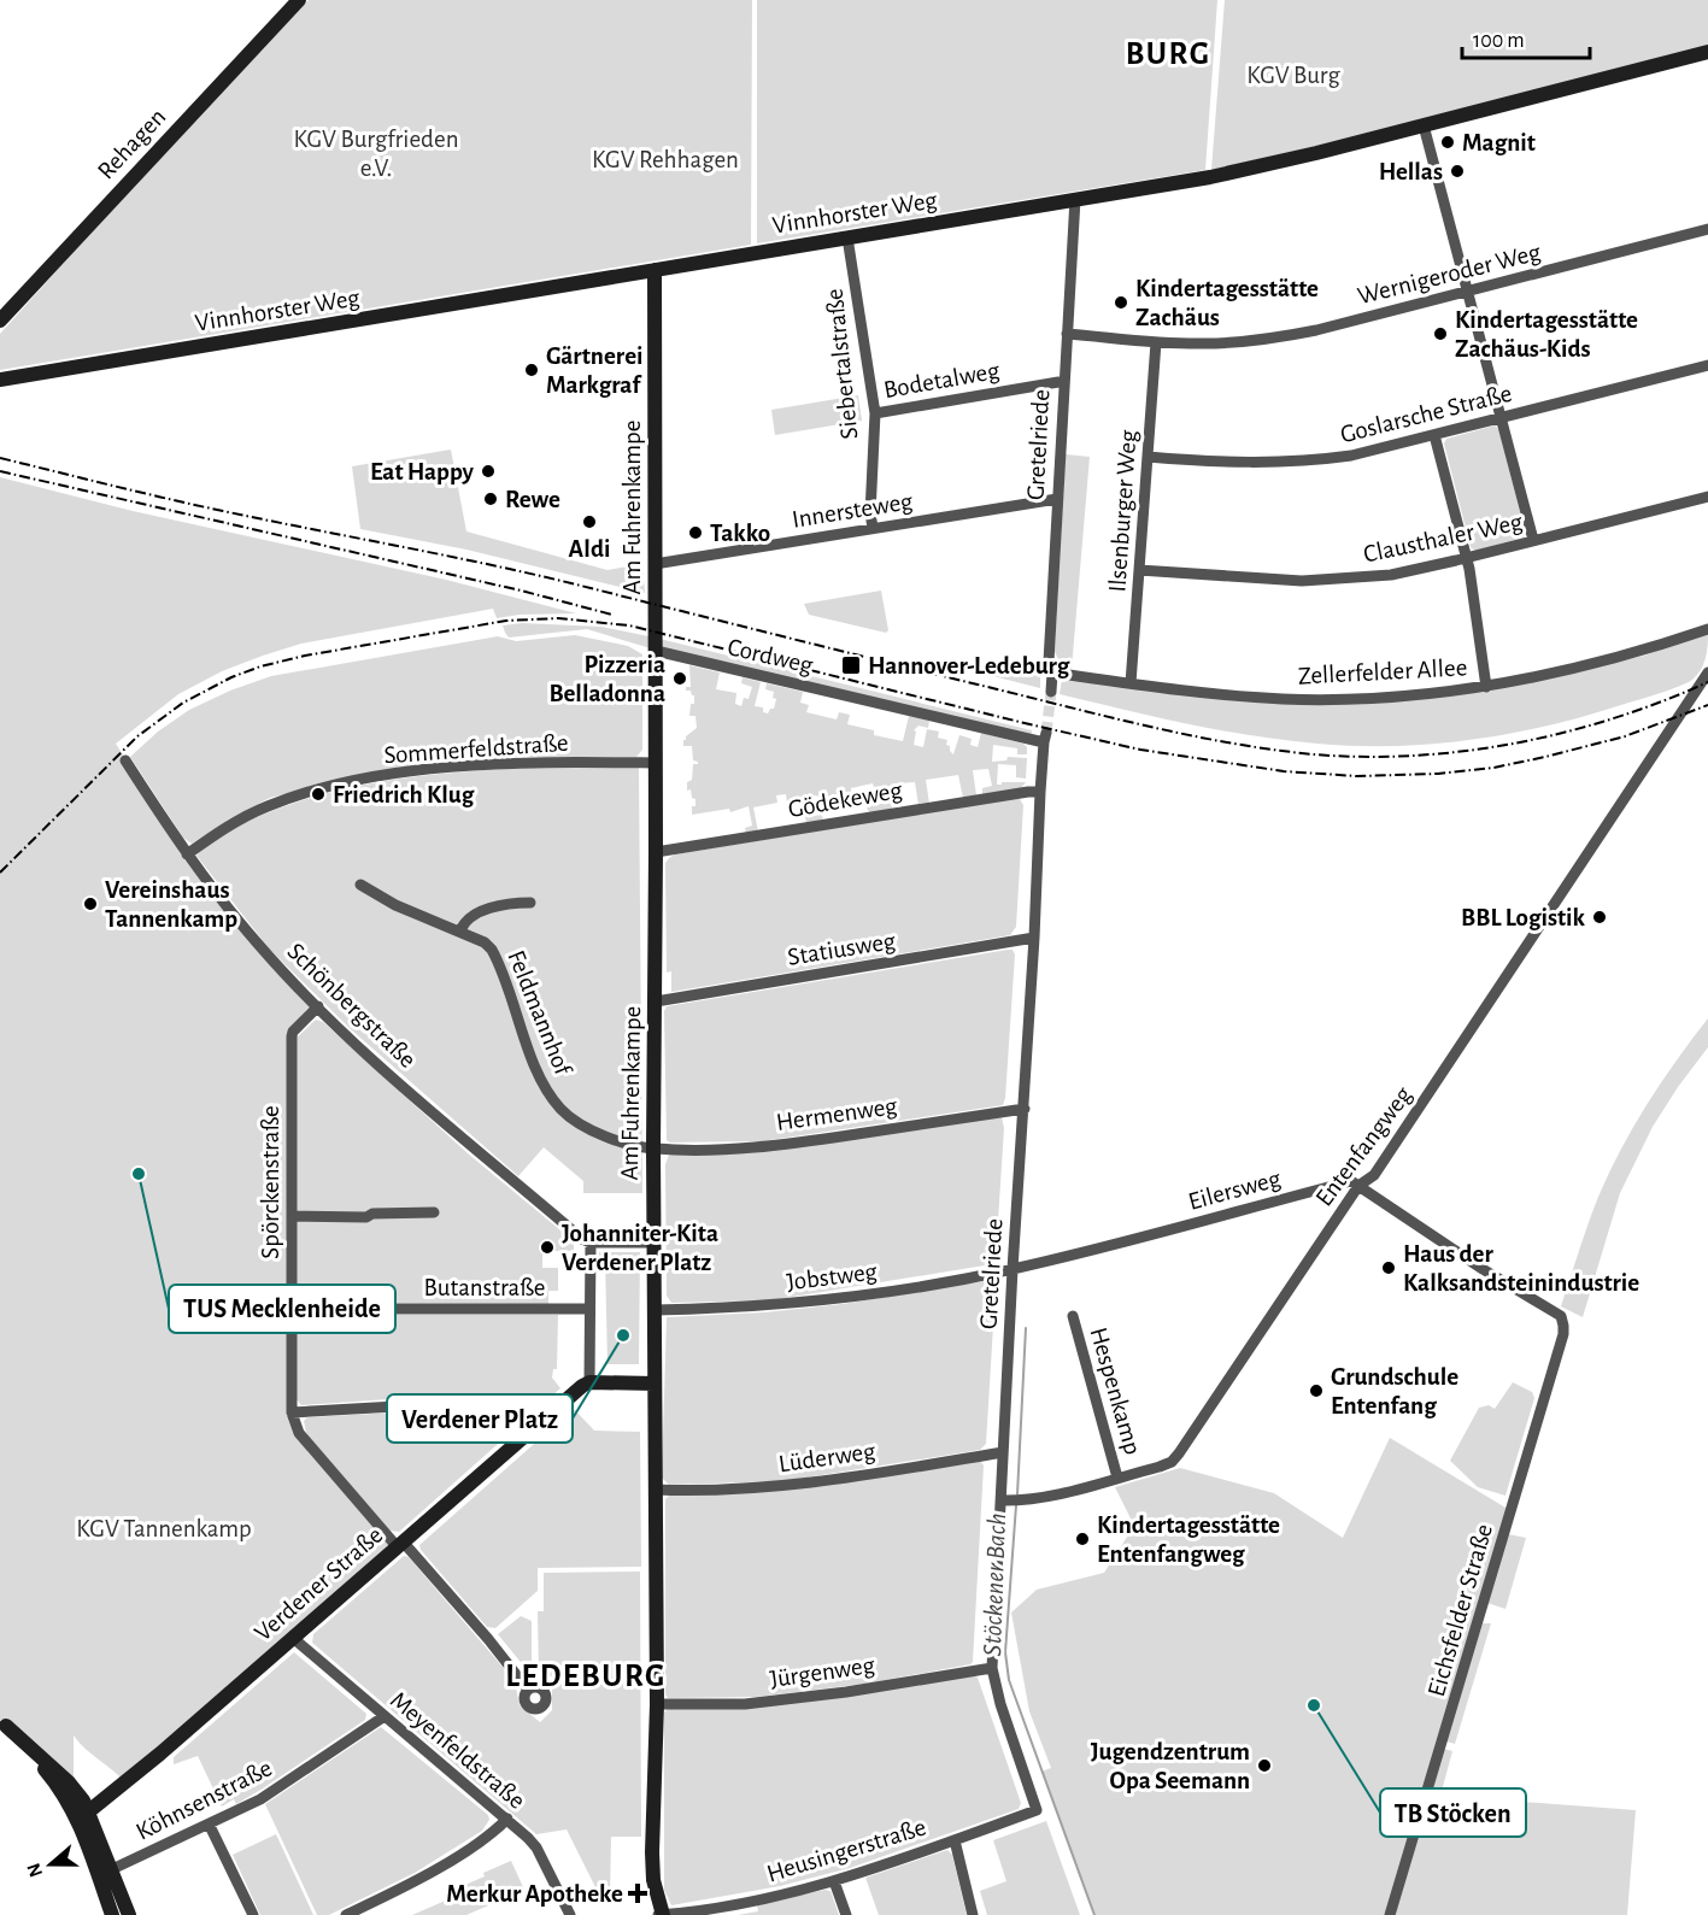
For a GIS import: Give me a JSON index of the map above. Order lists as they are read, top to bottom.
{
  "streets": {
    "street": [
      "Rehagen",
      "Vinnhorster Weg",
      "Wernigeroder Weg",
      "Siebertalstraße",
      "Bodetalweg",
      "Goslarsche Straße",
      "Gretelriede",
      "Am Fuhrenkampe",
      "Innersteweg",
      "Ilsenburger Weg",
      "Clausthaler Weg",
      "Cordweg",
      "Zellerfelder Allee",
      "Sommerfeldstraße",
      "Gödekeweg",
      "Statiusweg",
      "Schönbergstraße",
      "Feldmannhof",
      "Hermenweg",
      "Entenfangweg",
      "Spörckenstraße",
      "Eilersweg",
      "Jobstweg",
      "Butanstraße",
      "Hespenkamp",
      "Lüderweg",
      "Verdener Straße",
      "Eichsfelder Straße",
      "Jürgenweg",
      "Meyenfeldstraße",
      "Köhnsenstraße",
      "Heusingerstraße"
    ]
  },
  "crossings": [
    ["Vinnhorster Weg", "Siebertalstraße"],
    ["Vinnhorster Weg", "Gretelriede"],
    ["Vinnhorster Weg", "Am Fuhrenkampe"],
    ["Wernigeroder Weg", "Gretelriede"],
    ["Wernigeroder Weg", "Ilsenburger Weg"],
    ["Siebertalstraße", "Bodetalweg"],
    ["Siebertalstraße", "Innersteweg"],
    ["Goslarsche Straße", "Ilsenburger Weg"],
    ["Gretelriede", "Innersteweg"],
    ["Gretelriede", "Cordweg"],
    ["Gretelriede", "Zellerfelder Allee"],
    ["Gretelriede", "Gödekeweg"],
    ["Gretelriede", "Statiusweg"],
    ["Gretelriede", "Hermenweg"],
    ["Gretelriede", "Entenfangweg"],
    ["Gretelriede", "Eilersweg"],
    ["Gretelriede", "Jobstweg"],
    ["Gretelriede", "Lüderweg"],
    ["Gretelriede", "Jürgenweg"],
    ["Gretelriede", "Heusingerstraße"],
    ["Am Fuhrenkampe", "Innersteweg"],
    ["Am Fuhrenkampe", "Cordweg"],
    ["Am Fuhrenkampe", "Sommerfeldstraße"],
    ["Am Fuhrenkampe", "Gödekeweg"],
    ["Am Fuhrenkampe", "Statiusweg"],
    ["Am Fuhrenkampe", "Feldmannhof"],
    ["Am Fuhrenkampe", "Hermenweg"],
    ["Am Fuhrenkampe", "Jobstweg"],
    ["Am Fuhrenkampe", "Lüderweg"],
    ["Am Fuhrenkampe", "Jürgenweg"],
    ["Am Fuhrenkampe", "Heusingerstraße"],
    ["Ilsenburger Weg", "Clausthaler Weg"],
    ["Ilsenburger Weg", "Zellerfelder Allee"],
    ["Sommerfeldstraße", "Schönbergstraße"],
    ["Schönbergstraße", "Spörckenstraße"],
    ["Feldmannhof", "Hermenweg"],
    ["Entenfangweg", "Eilersweg"],
    ["Entenfangweg", "Hespenkamp"],
    ["Entenfangweg", "Eichsfelder Straße"],
    ["Spörckenstraße", "Butanstraße"],
    ["Spörckenstraße", "Verdener Straße"],
    ["Eilersweg", "Jobstweg"],
    ["Eilersweg", "Eichsfelder Straße"],
    ["Verdener Straße", "Meyenfeldstraße"],
    ["Meyenfeldstraße", "Köhnsenstraße"]
  ],
  "districts": ["BURG", "LEDEBURG"],
  "water": ["Stöckener Bach"],
  "parks": [
    "KGV Burg",
    "KGV Burgfrieden e.V.",
    "KGV Rehhagen",
    "KGV Tannenkamp"
  ],
  "places": {
    "other": [
      "Magnit",
      "Hellas",
      "Kindertagesstätte Zachäus",
      "Kindertagesstätte Zachäus-Kids",
      "Gärtnerei Markgraf",
      "Eat Happy",
      "Rewe",
      "Aldi",
      "Takko",
      "Pizzeria Belladonna",
      "Friedrich Klug",
      "Vereinshaus Tannenkamp",
      "BBL Logistik",
      "TUS Mecklenheide",
      "Johanniter-Kita Verdener Platz",
      "Haus der Kalksandsteinindustrie",
      "Verdener Platz",
      "Grundschule Entenfang",
      "Kindertagesstätte Entenfangweg",
      "TB Stöcken",
      "Jugendzentrum Opa Seemann"
    ],
    "transit": ["Hannover-Ledeburg"],
    "health": ["Merkur Apotheke"]
  },
  "scale_bar": "100 m",
  "north": "left"
}
